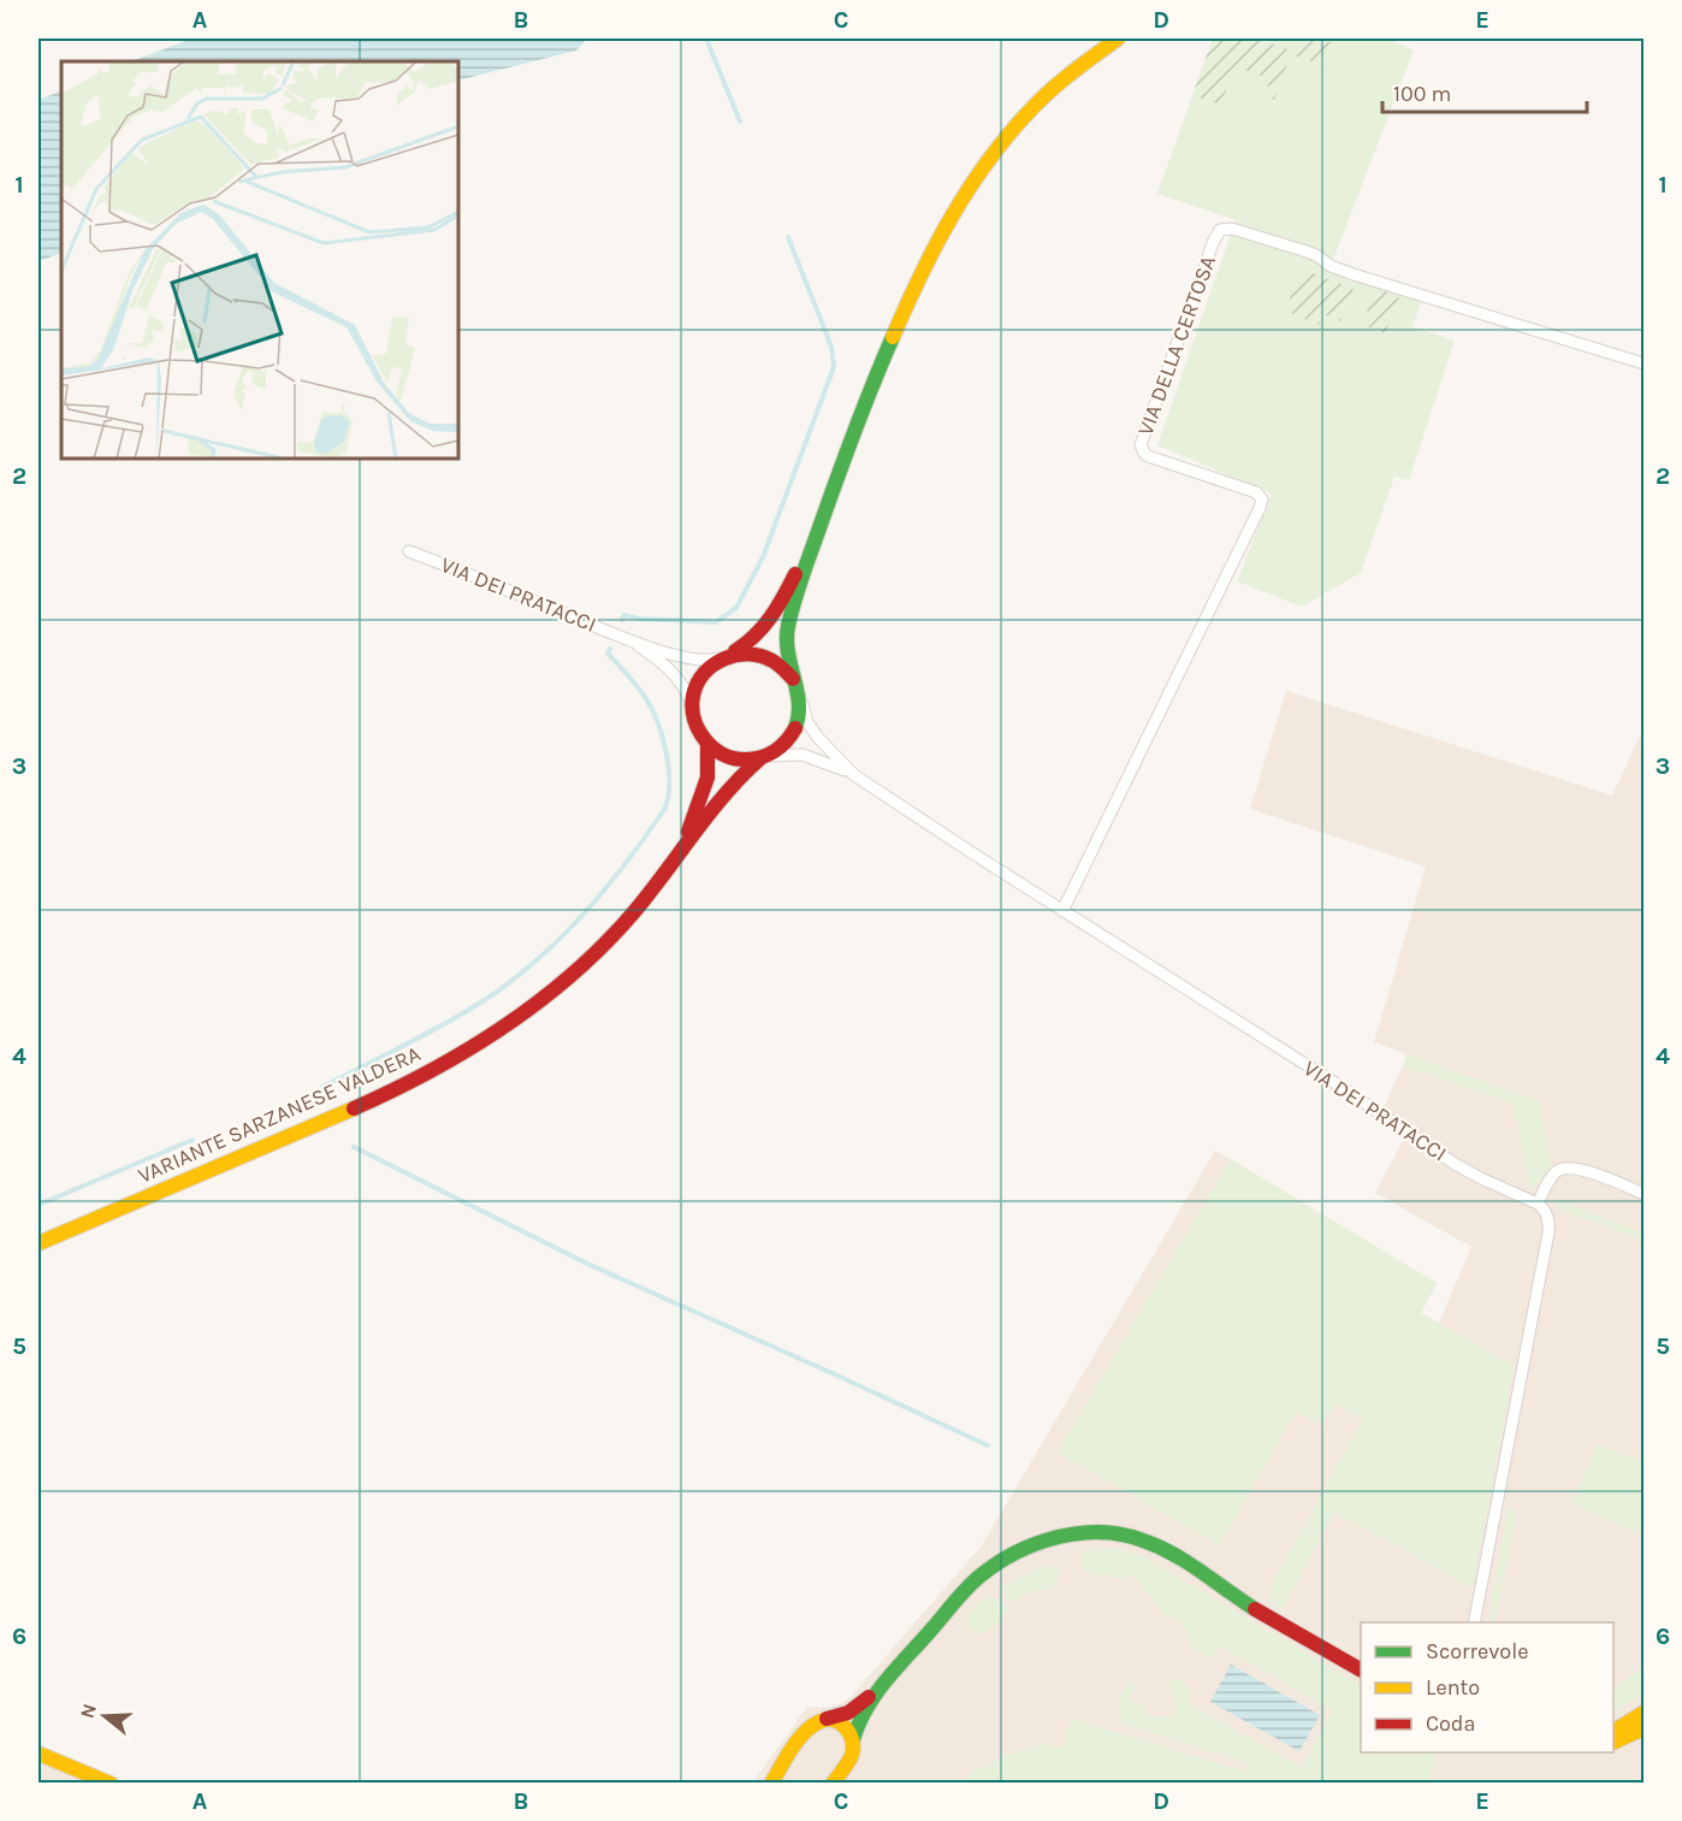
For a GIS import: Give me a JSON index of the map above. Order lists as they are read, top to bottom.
{
  "streets": {
    "main road": ["VARIANTE SARZANESE VALDERA"],
    "street": ["VIA DELLA CERTOSA", "VIA DEI PRATACCI"]
  },
  "crossings": [
    ["VIA DELLA CERTOSA", "VIA DEI PRATACCI"],
    ["VIA DEI PRATACCI", "VARIANTE SARZANESE VALDERA"]
  ],
  "legend": ["Scorrevole", "Lento", "Coda"],
  "scale_bar": "100 m",
  "north": "left",
  "grid": {
    "columns": [
      "A",
      "B",
      "C",
      "D",
      "E"
    ],
    "rows": [
      "1",
      "2",
      "3",
      "4",
      "5",
      "6"
    ]
  }
}
